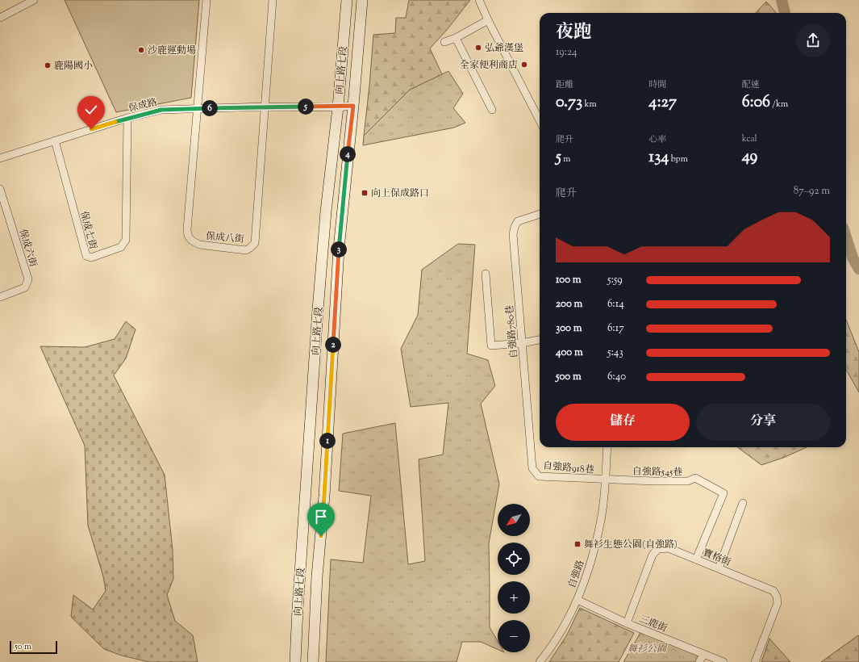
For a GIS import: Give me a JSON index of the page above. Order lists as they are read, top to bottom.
{
  "streets": {
    "main road": ["向上路七段"],
    "street": [
      "保成路",
      "保成七街",
      "保成八街",
      "保成六街",
      "自強路780巷",
      "自強路918巷",
      "自強路545巷",
      "寶格街",
      "自強路",
      "三鹿街"
    ]
  },
  "crossings": [
    ["向上路七段", "保成路"],
    ["保成路", "保成七街"],
    ["保成路", "保成八街"],
    ["自強路780巷", "自強路918巷"],
    ["自強路918巷", "自強路545巷"],
    ["自強路918巷", "自強路"],
    ["自強路545巷", "寶格街"],
    ["自強路545巷", "自強路"],
    ["寶格街", "三鹿街"],
    ["自強路", "三鹿街"]
  ],
  "parks": ["舞衫公園"],
  "places": {
    "other": [
      "弘爺漢堡",
      "沙鹿運動場",
      "全家便利商店",
      "鹿陽國小"
    ],
    "transit": ["向上保成路口", "舞衫生態公園(自強路)"]
  },
  "scale_bar": "50 m",
  "north": "bottom left",
  "page": {
    "heading": ["夜跑", "19:24"],
    "stats": [
      ["距離", "0.73 km"],
      ["時間", "4:27"],
      ["配速", "6:06 /km"],
      ["爬升", "5 m"],
      ["心率", "134 bpm"],
      ["kcal", "49"]
    ],
    "pins": [
      "5",
      "6",
      "4",
      "3",
      "2",
      "1"
    ],
    "chart": ["爬升", "87–92 m"],
    "list": [
      {
        "name": "100 m",
        "note": "5:59"
      },
      {
        "name": "200 m",
        "note": "6:14"
      },
      {
        "name": "300 m",
        "note": "6:17"
      },
      {
        "name": "400 m",
        "note": "5:43"
      },
      {
        "name": "500 m",
        "note": "6:40"
      }
    ],
    "buttons": ["儲存", "分享"],
    "map_buttons": ["+", "−"],
    "scale": "50 m"
  }
}
